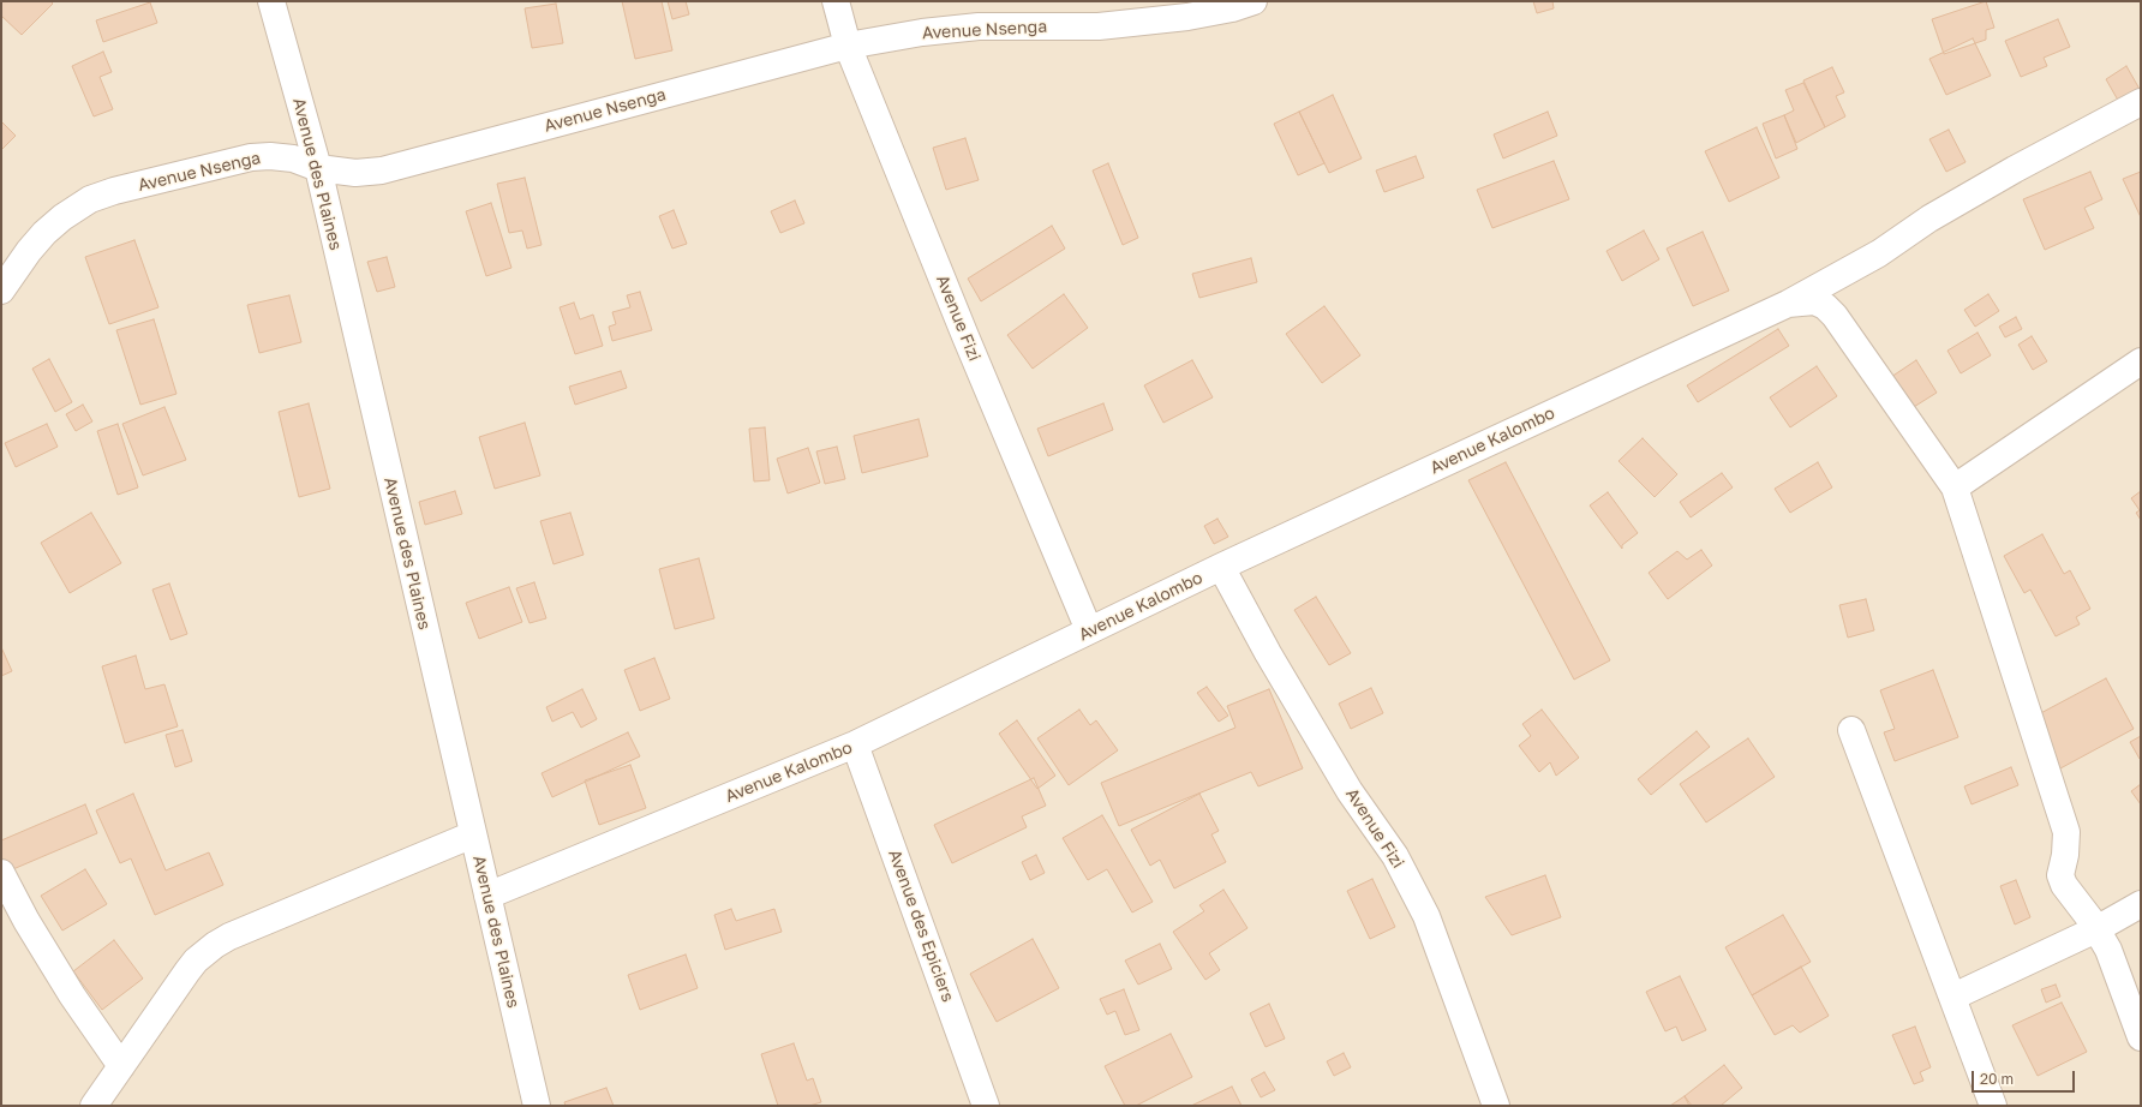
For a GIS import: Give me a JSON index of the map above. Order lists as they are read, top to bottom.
{
  "streets": {
    "street": [
      "Avenue Nsenga",
      "Avenue des Plaines",
      "Avenue Fizi",
      "Avenue Kalombo",
      "Avenue des Epiciers"
    ]
  },
  "crossings": [
    ["Avenue Nsenga", "Avenue des Plaines"],
    ["Avenue Nsenga", "Avenue Fizi"],
    ["Avenue des Plaines", "Avenue Kalombo"],
    ["Avenue Fizi", "Avenue Kalombo"],
    ["Avenue Kalombo", "Avenue des Epiciers"]
  ],
  "scale_bar": "20 m"
}
